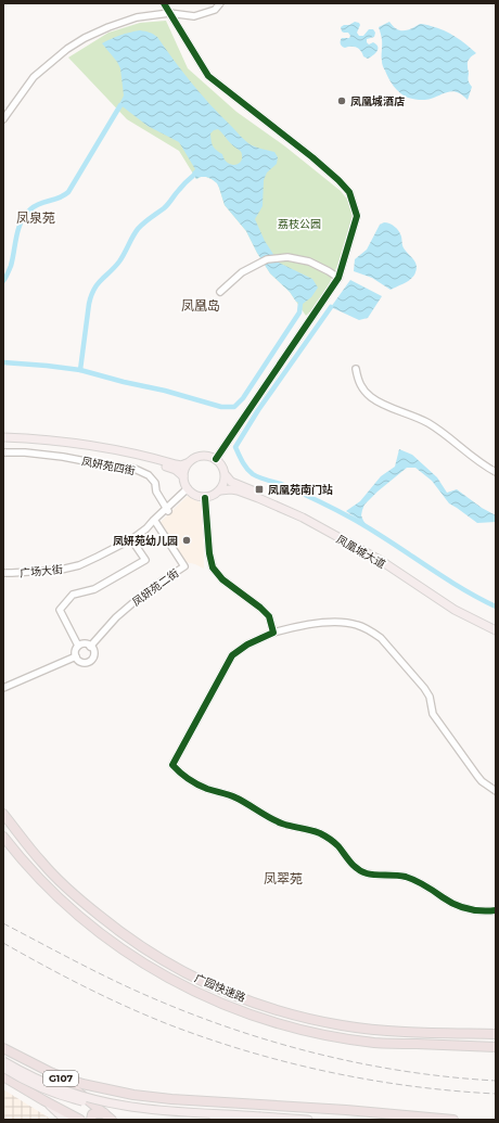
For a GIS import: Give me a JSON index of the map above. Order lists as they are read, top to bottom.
{
  "streets": {
    "highway": ["广园快速路", "G107"],
    "main road": ["凤凰城大道"],
    "street": ["凤妍苑四街", "广场大街", "凤妍苑二街"]
  },
  "crossings": [
    ["凤妍苑四街", "广场大街"],
    ["凤凰城大道", "广场大街"],
    ["广场大街", "凤妍苑二街"]
  ],
  "districts": ["凤泉苑", "凤凰岛", "凤翠苑"],
  "parks": ["荔枝公园"],
  "places": {
    "other": ["凤凰城酒店", "凤妍苑幼儿园"],
    "transit": ["凤凰苑南门站"]
  }
}
